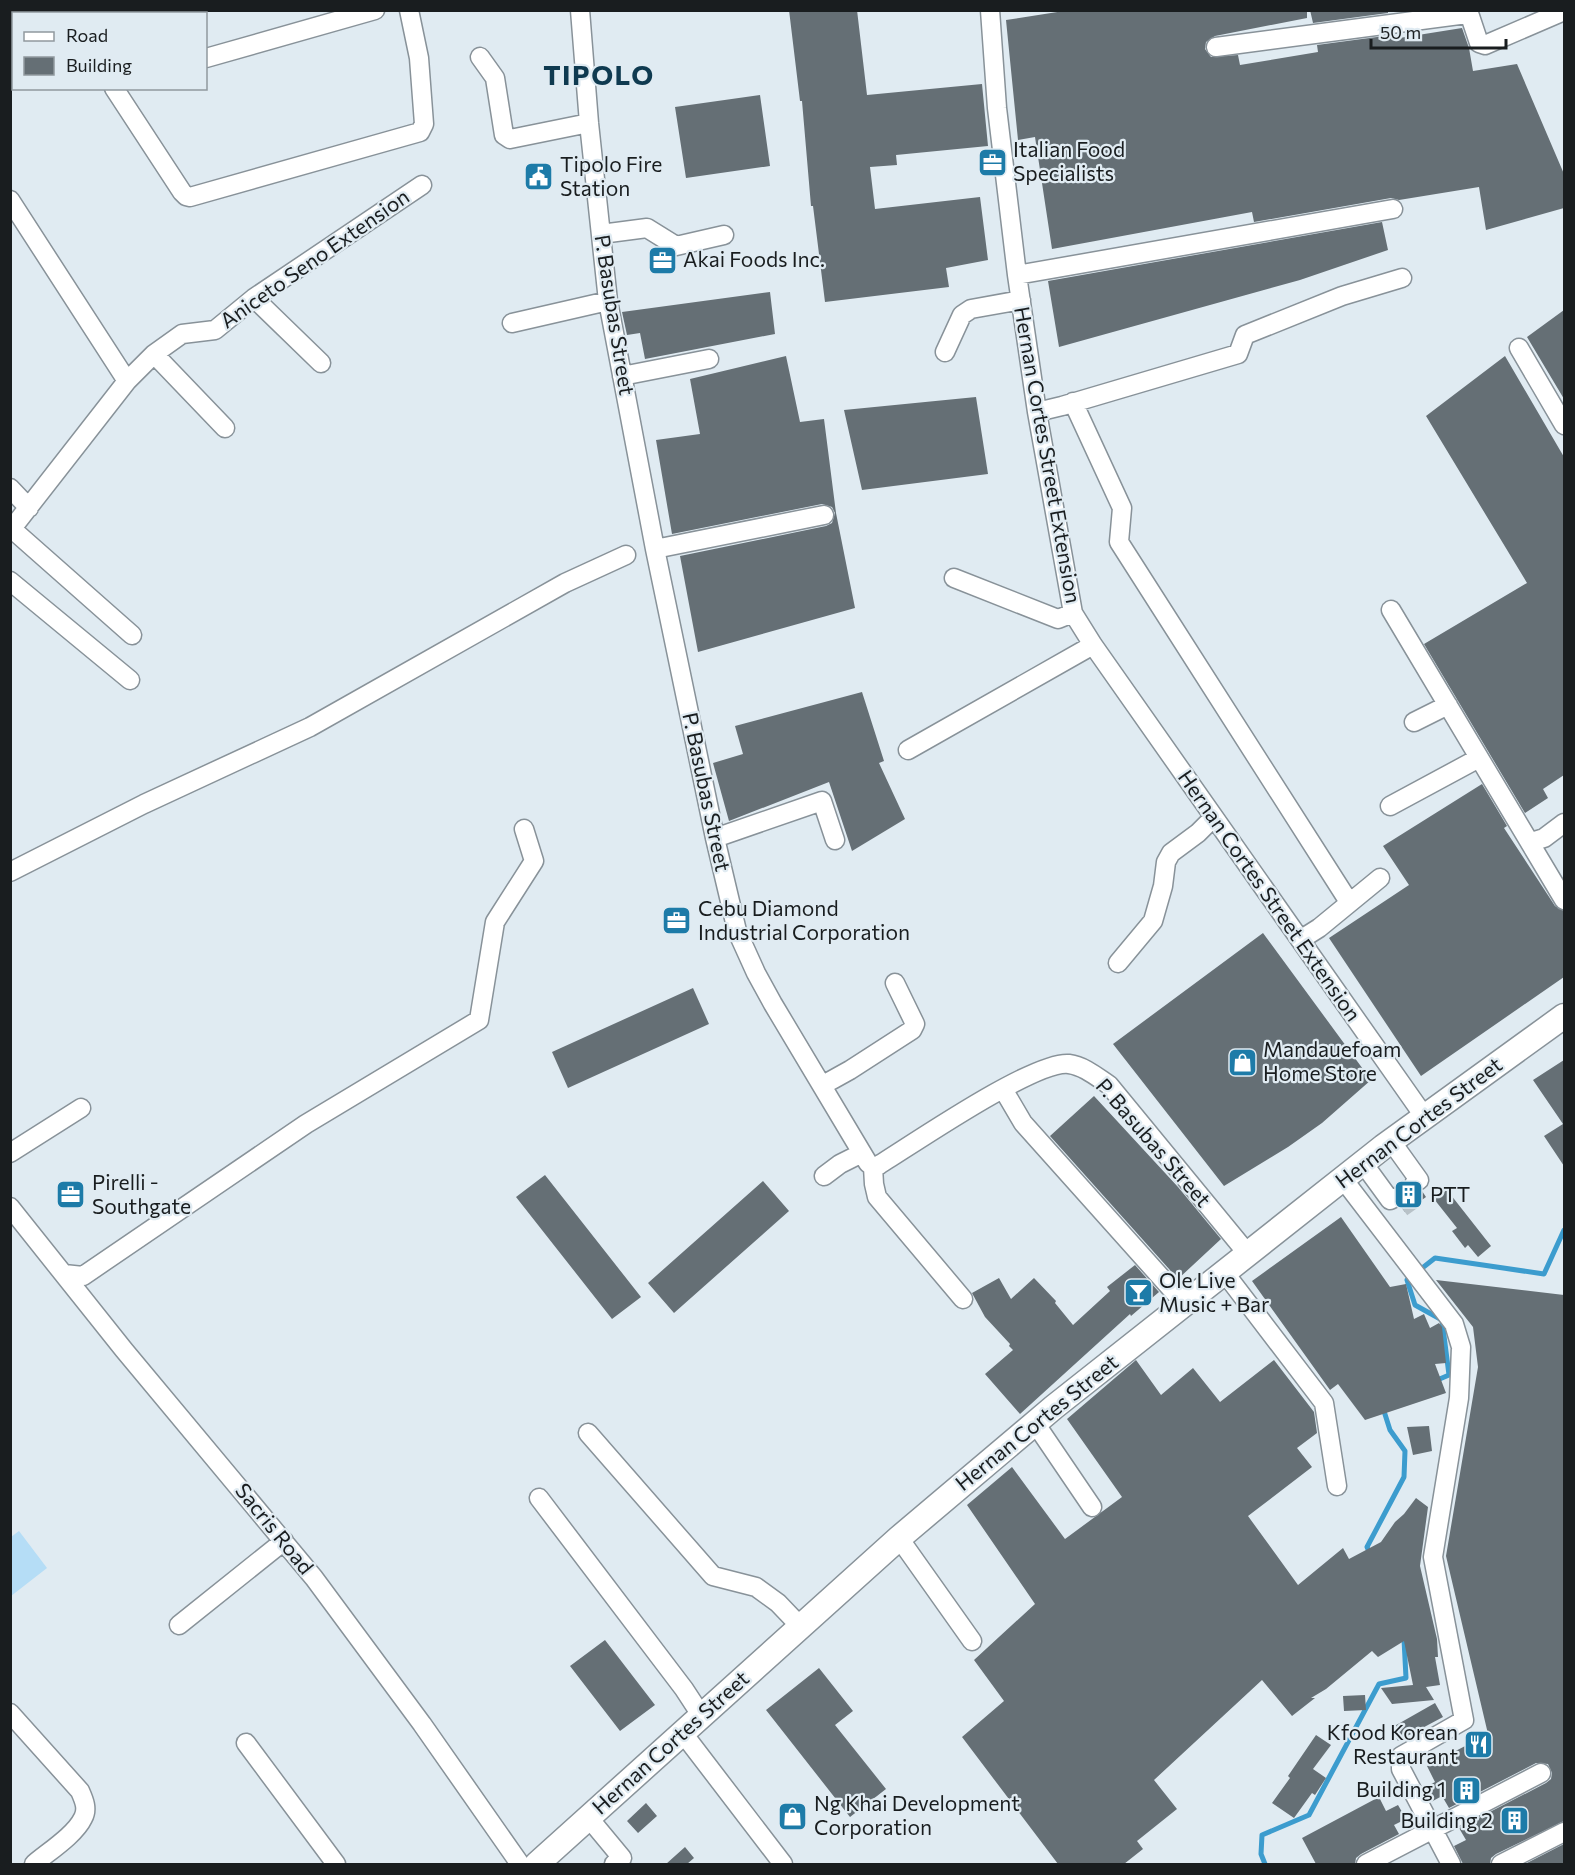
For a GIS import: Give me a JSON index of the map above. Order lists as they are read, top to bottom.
{
  "streets": {
    "main road": ["Hernan Cortes Street"],
    "street": [
      "Aniceto Seno Extension",
      "P. Basubas Street",
      "Hernan Cortes Street Extension",
      "Sacris Road"
    ]
  },
  "crossings": [
    ["P. Basubas Street", "Hernan Cortes Street"],
    ["Hernan Cortes Street Extension", "Hernan Cortes Street"]
  ],
  "districts": ["TIPOLO"],
  "places": {
    "office": [
      "Italian Food Specialists",
      "Akai Foods Inc.",
      "Cebu Diamond Industrial Corporation",
      "Pirelli - Southgate"
    ],
    "public building": ["Tipolo Fire Station"],
    "shop": ["Mandauefoam Home Store", "Ng Khai Development Corporation"],
    "building": ["PTT", "Building 1", "Building 2"],
    "bar": ["Ole Live Music + Bar"],
    "restaurant": ["Kfood Korean Restaurant"]
  },
  "legend": ["Road", "Building"],
  "scale_bar": "50 m"
}
